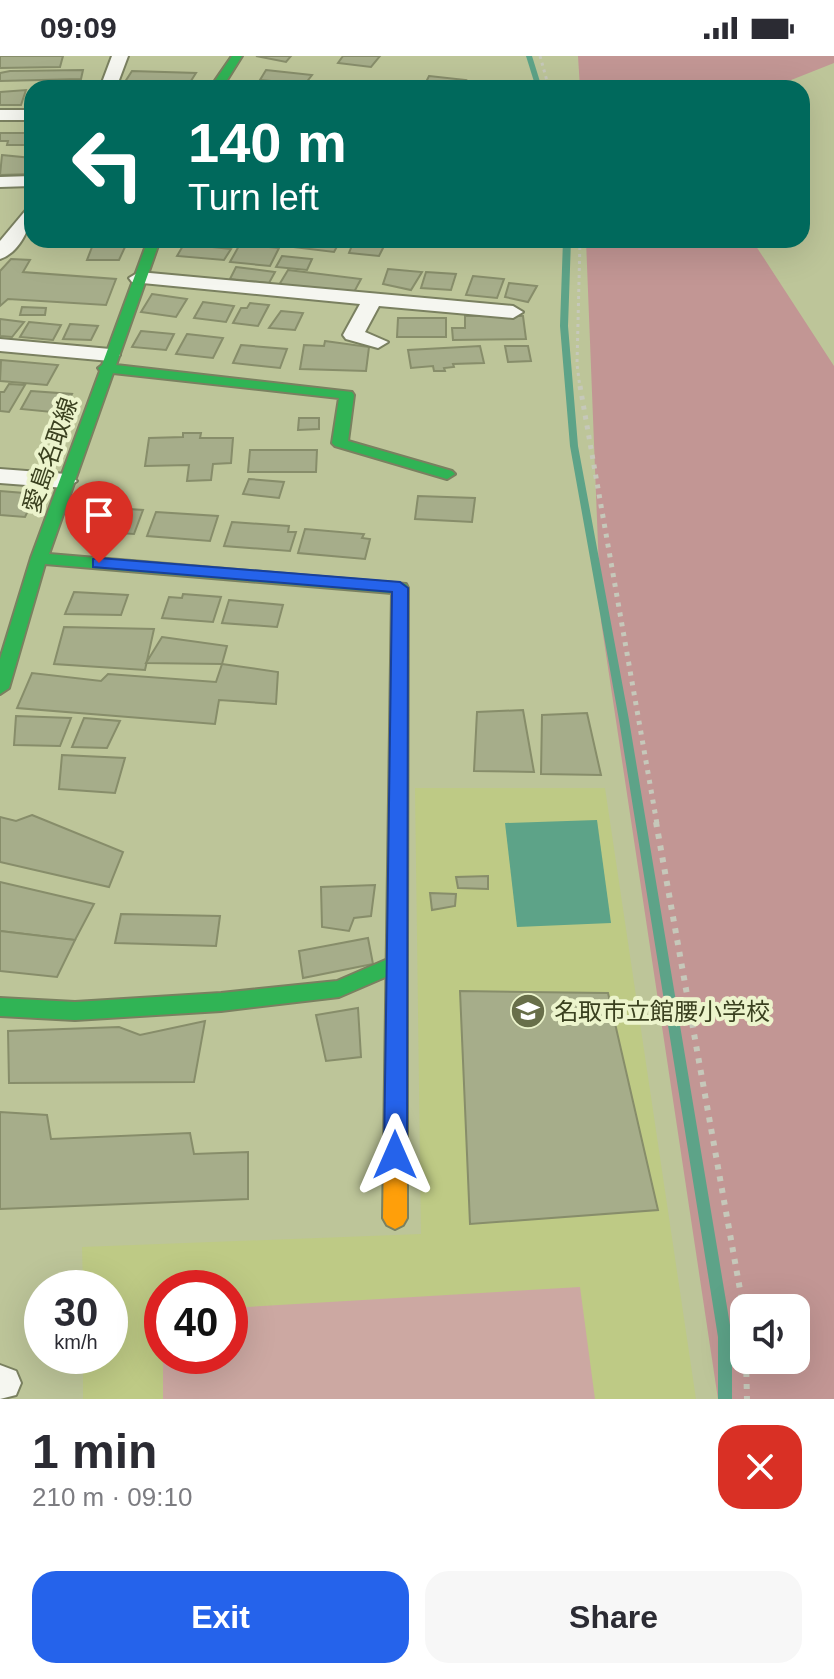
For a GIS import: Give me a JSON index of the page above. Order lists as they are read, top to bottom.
{
  "streets": {
    "street": ["愛島名取線"]
  },
  "places": {
    "school or university": ["名取市立館腰小学校"]
  },
  "page": {
    "status": "09:09",
    "turn": ["140 m", "Turn left"],
    "speed": "30 km/h",
    "limit": "40",
    "heading": ["1 min", "210 m · 09:10"],
    "buttons": ["Exit", "Share"]
  }
}
